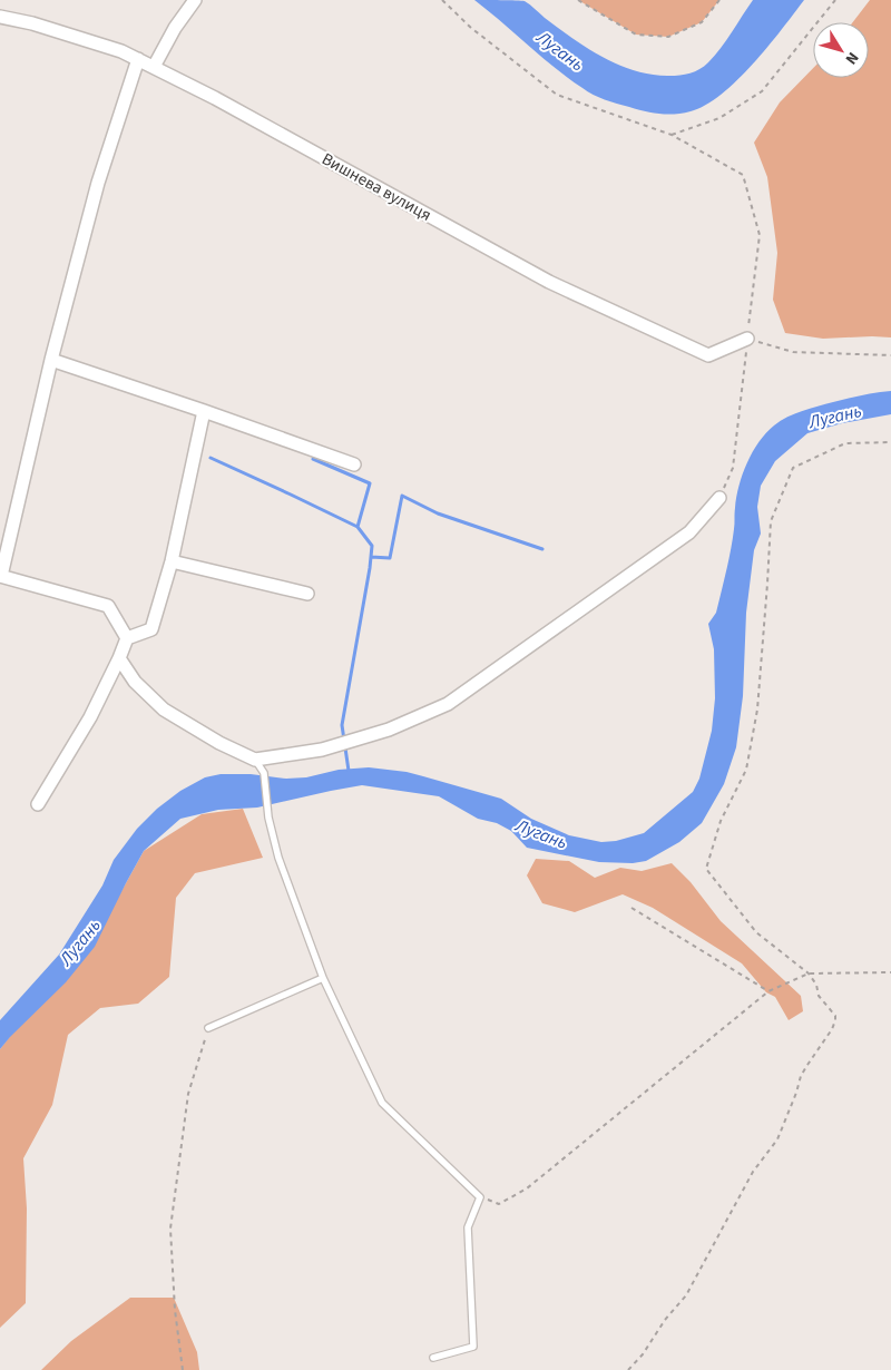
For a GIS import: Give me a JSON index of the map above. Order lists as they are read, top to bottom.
{
  "streets": {
    "street": ["Вишнева вулиця"]
  },
  "water": ["Лугань"],
  "north": "bottom right"
}
